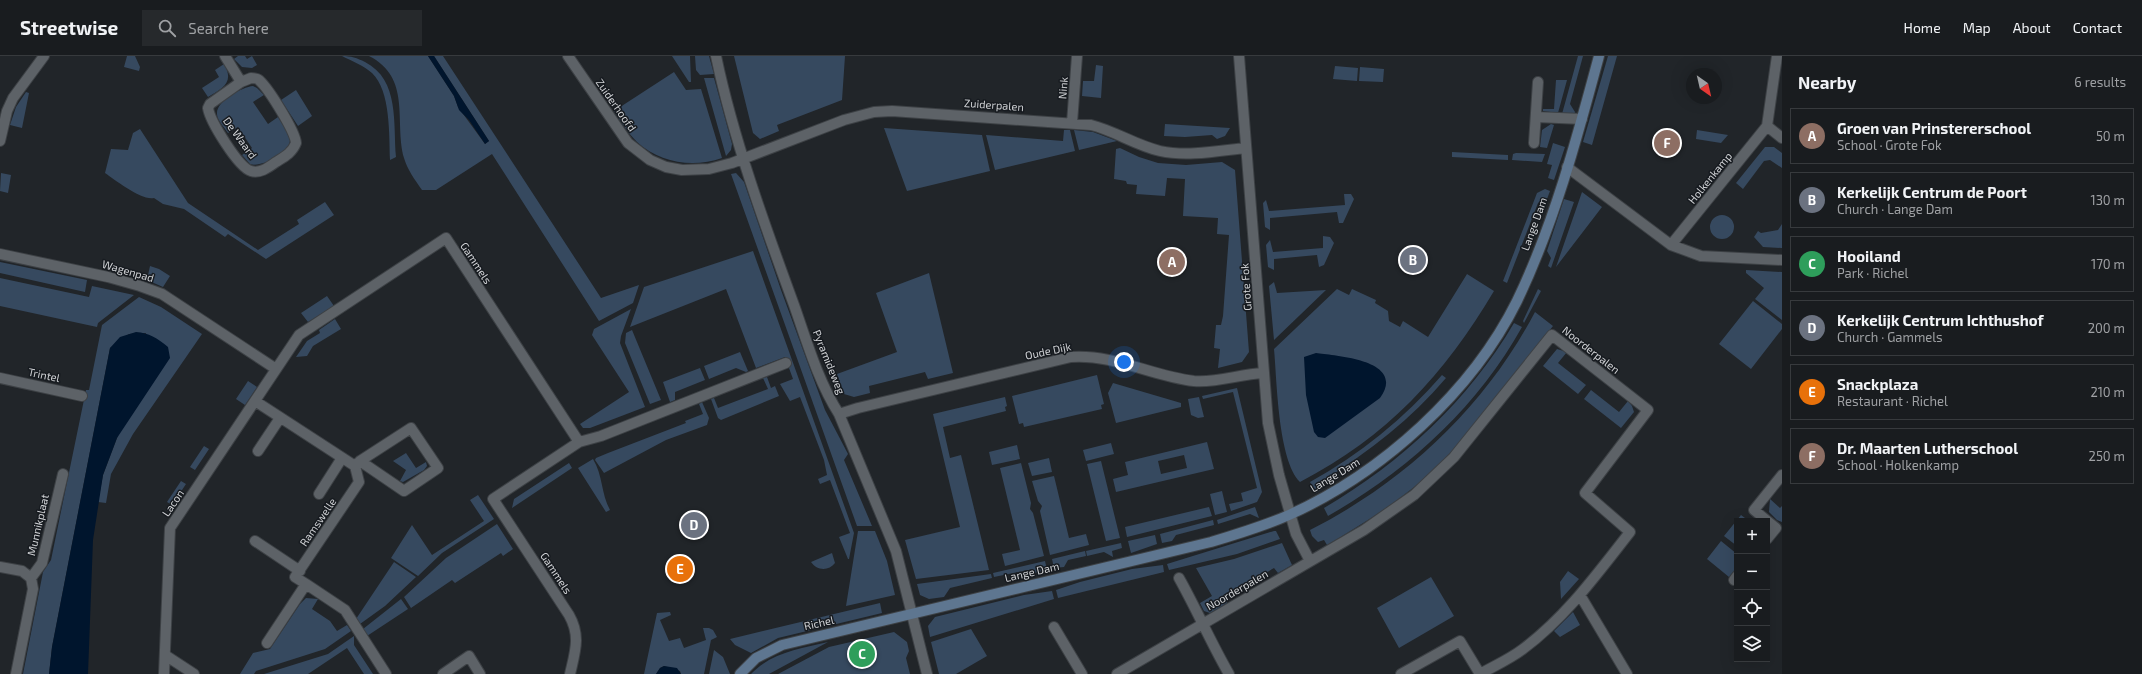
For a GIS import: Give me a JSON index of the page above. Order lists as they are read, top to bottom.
{
  "streets": {
    "street": [
      "Nink",
      "Zuiderhoofd",
      "Zuiderpalen",
      "De Waard",
      "Holkenkamp",
      "Lange Dam",
      "Gammels",
      "Wagenpad",
      "Grote Fok",
      "Noorderpalen",
      "Oude Dijk",
      "Pyramideweg",
      "Trintel",
      "Lacon",
      "Ramswelle",
      "Munnikplaat",
      "Richel"
    ]
  },
  "crossings": [
    ["Nink", "Zuiderpalen"],
    ["Zuiderhoofd", "Zuiderpalen"],
    ["Zuiderhoofd", "Pyramideweg"],
    ["Zuiderpalen", "Grote Fok"],
    ["Zuiderpalen", "Pyramideweg"],
    ["Lange Dam", "Grote Fok"],
    ["Lange Dam", "Pyramideweg"],
    ["Lange Dam", "Richel"],
    ["Gammels", "Wagenpad"],
    ["Gammels", "Lacon"],
    ["Wagenpad", "Lacon"],
    ["Grote Fok", "Oude Dijk"],
    ["Oude Dijk", "Pyramideweg"],
    ["Pyramideweg", "Richel"]
  ],
  "north": "bottom right",
  "page": {
    "header": "Streetwise",
    "search": "Search here",
    "nav": [
      "Home",
      "Map",
      "About",
      "Contact"
    ],
    "heading": ["Nearby", "6 results"],
    "list": [
      {
        "mark": "A",
        "name": "Groen van Prinstererschool",
        "note": "School · Grote Fok",
        "value": "50 m"
      },
      {
        "mark": "B",
        "name": "Kerkelijk Centrum de Poort",
        "note": "Church · Lange Dam",
        "value": "130 m"
      },
      {
        "mark": "C",
        "name": "Hooiland",
        "note": "Park · Richel",
        "value": "170 m"
      },
      {
        "mark": "D",
        "name": "Kerkelijk Centrum Ichthushof",
        "note": "Church · Gammels",
        "value": "200 m"
      },
      {
        "mark": "E",
        "name": "Snackplaza",
        "note": "Restaurant · Richel",
        "value": "210 m"
      },
      {
        "mark": "F",
        "name": "Dr. Maarten Lutherschool",
        "note": "School · Holkenkamp",
        "value": "250 m"
      }
    ],
    "pins": [
      "F",
      "B",
      "A",
      "D",
      "E",
      "C"
    ],
    "map_buttons": ["+", "−"]
  }
}
